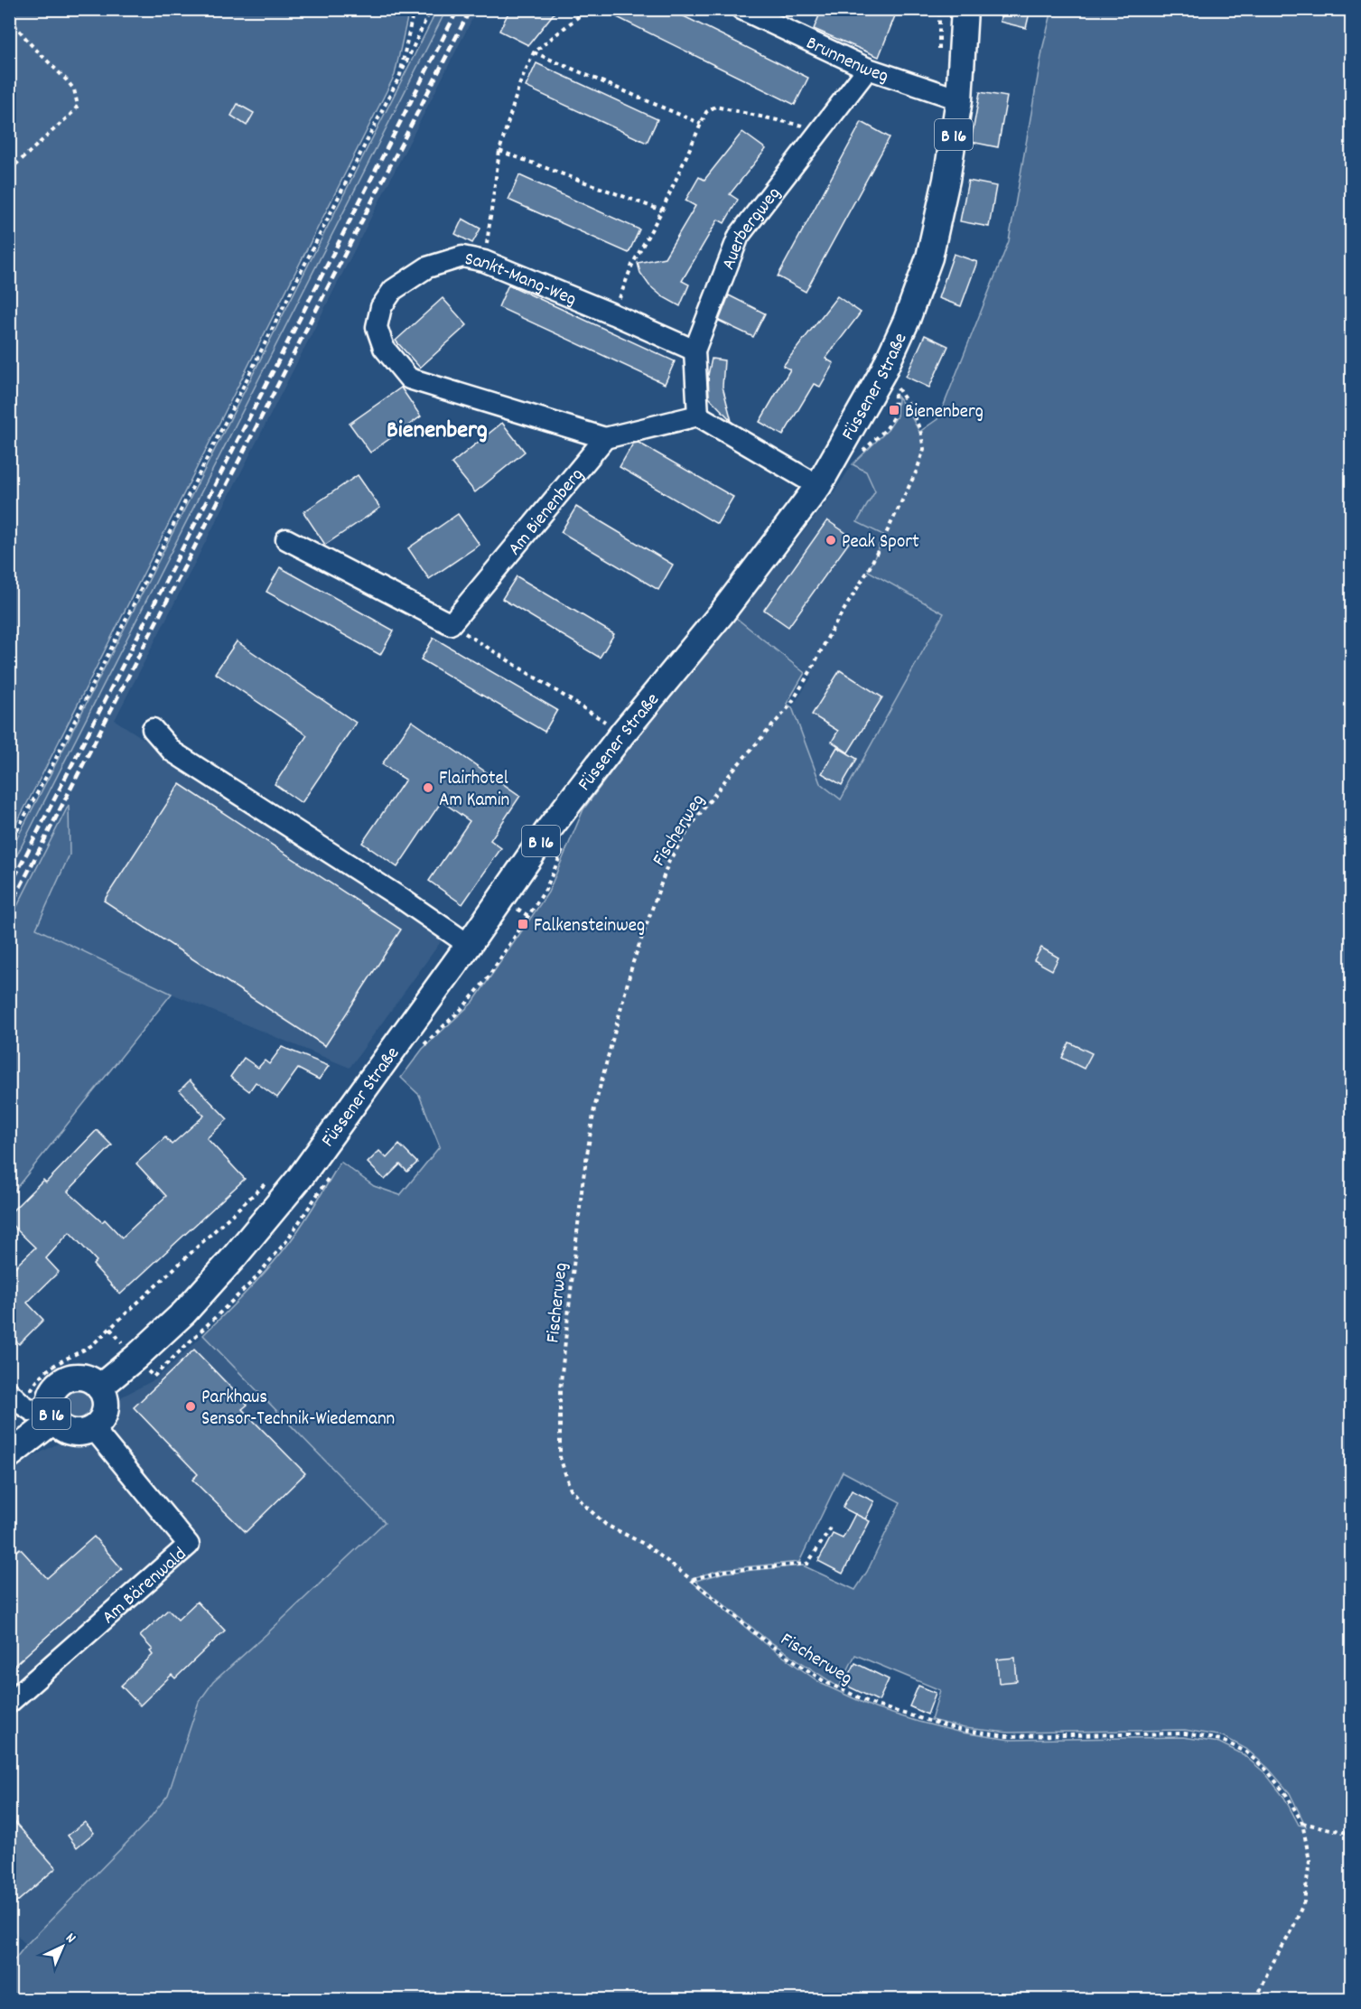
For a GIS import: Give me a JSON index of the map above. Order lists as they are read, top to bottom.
{
  "streets": {
    "main road": ["B 16", "Füssener Straße"],
    "street": [
      "Brunnenweg",
      "Auerbergweg",
      "Sankt-Mang-Weg",
      "Am Bienenberg",
      "Am Bärenwald"
    ],
    "path": ["Fischerweg"]
  },
  "crossings": [
    ["Brunnenweg", "Auerbergweg"],
    ["Brunnenweg", "Füssener Straße"],
    ["B 16", "Füssener Straße"],
    ["B 16", "Am Bärenwald"],
    ["Auerbergweg", "Sankt-Mang-Weg"],
    ["Sankt-Mang-Weg", "Am Bienenberg"],
    ["Füssener Straße", "Fischerweg"],
    ["Füssener Straße", "Am Bärenwald"]
  ],
  "districts": ["Bienenberg"],
  "places": {
    "transit": ["Bienenberg", "Falkensteinweg"],
    "other": ["Peak Sport", "Flairhotel Am Kamin", "Parkhaus Sensor-Technik-Wiedemann"]
  },
  "north": "top right"
}
